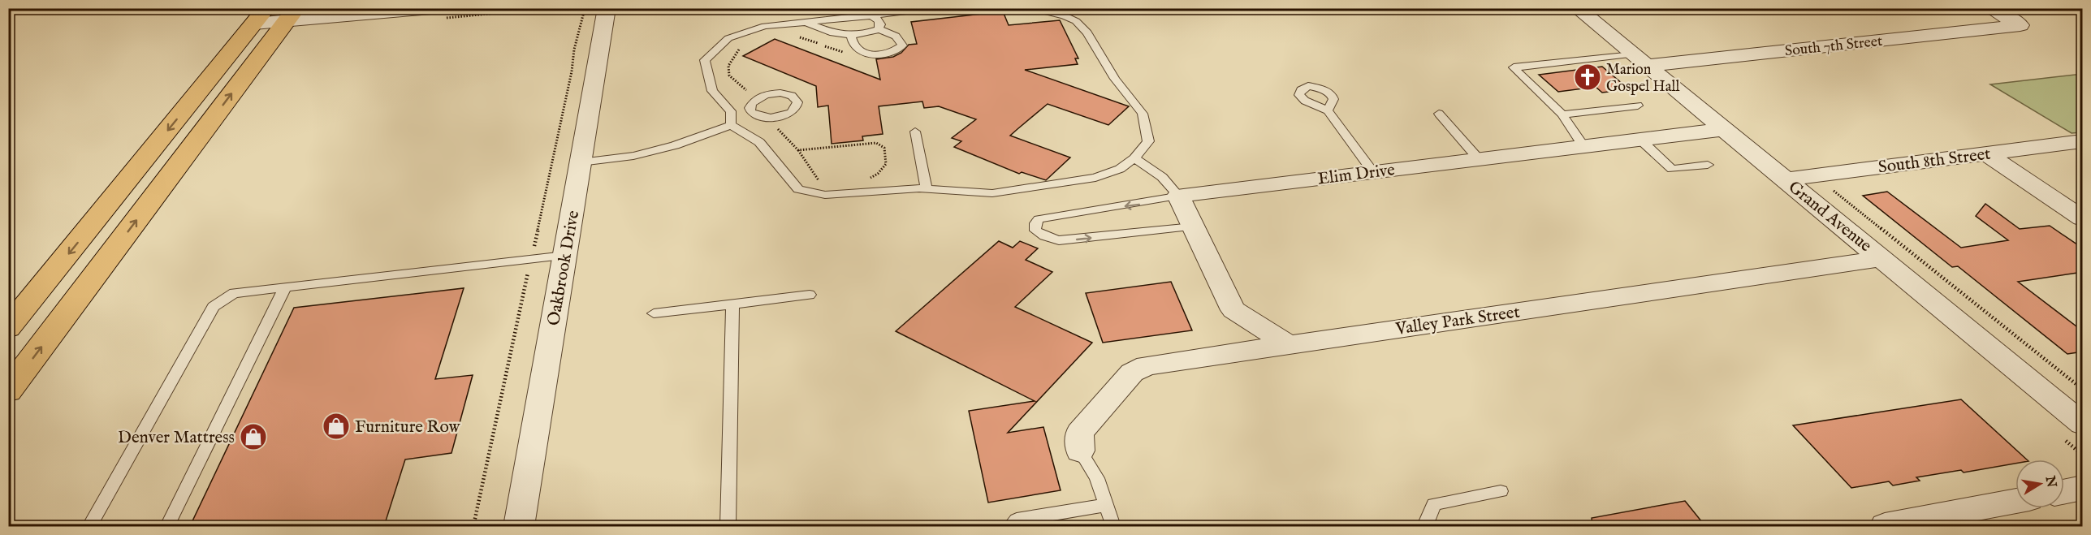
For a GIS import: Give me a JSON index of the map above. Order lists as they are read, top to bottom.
{
  "streets": {
    "street": [
      "South 7th Street",
      "South 8th Street",
      "Elim Drive",
      "Grand Avenue",
      "Oakbrook Drive",
      "Valley Park Street"
    ]
  },
  "crossings": [
    ["South 7th Street", "Grand Avenue"],
    ["South 8th Street", "Grand Avenue"],
    ["Elim Drive", "Grand Avenue"],
    ["Grand Avenue", "Valley Park Street"]
  ],
  "places": {
    "church": ["Marion Gospel Hall"],
    "shop": ["Furniture Row", "Denver Mattress"]
  },
  "north": "right"
}
